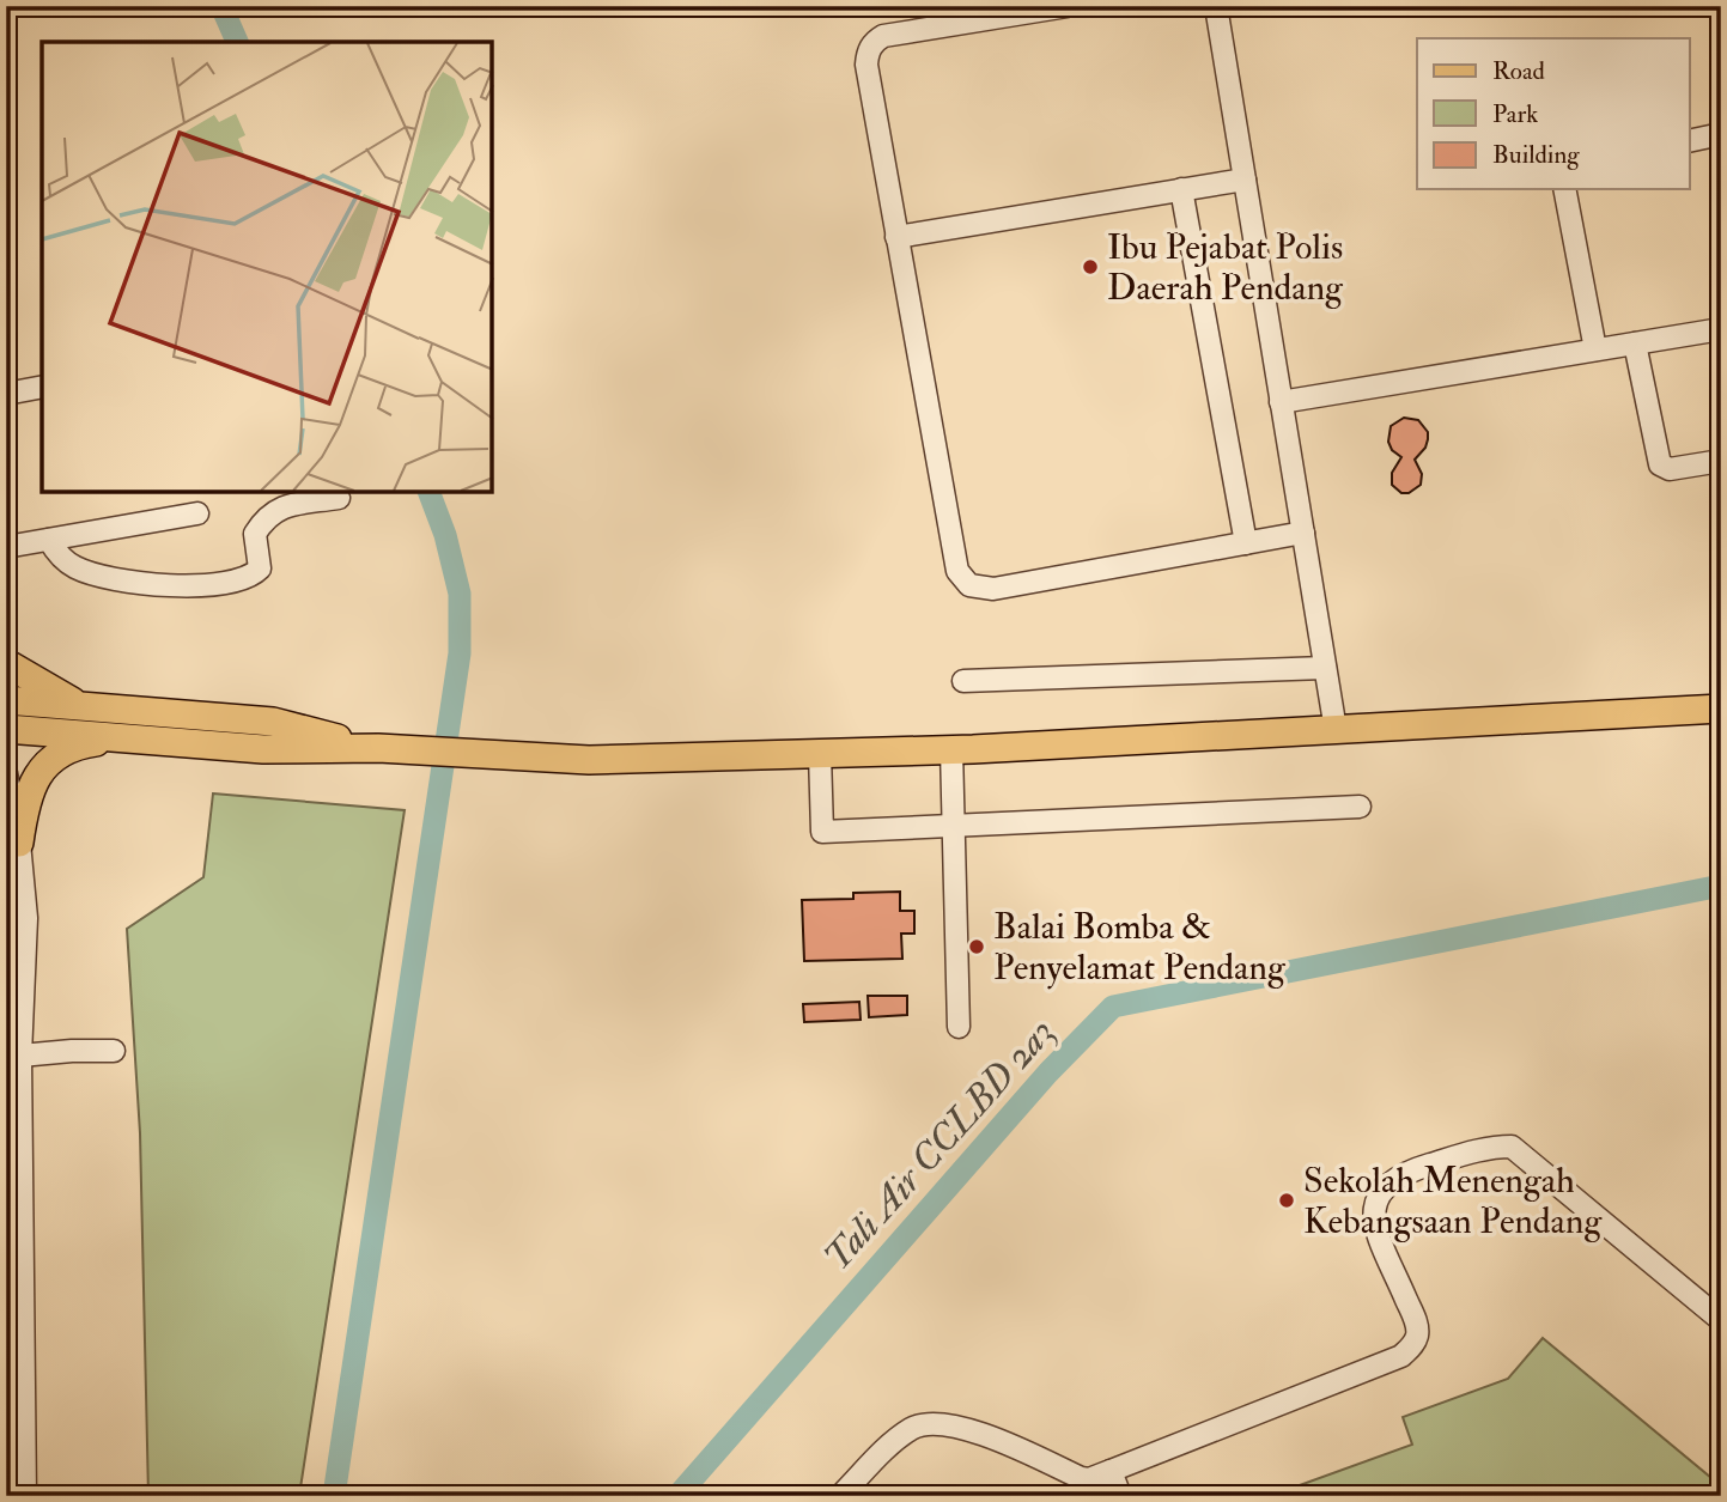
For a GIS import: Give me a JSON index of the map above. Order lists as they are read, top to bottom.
{
  "water": ["Tali Air CCLBD 2a3"],
  "places": ["Ibu Pejabat Polis Daerah Pendang", "Balai Bomba & Penyelamat Pendang", "Sekolah Menengah Kebangsaan Pendang"],
  "legend": ["Road", "Park", "Building"]
}
